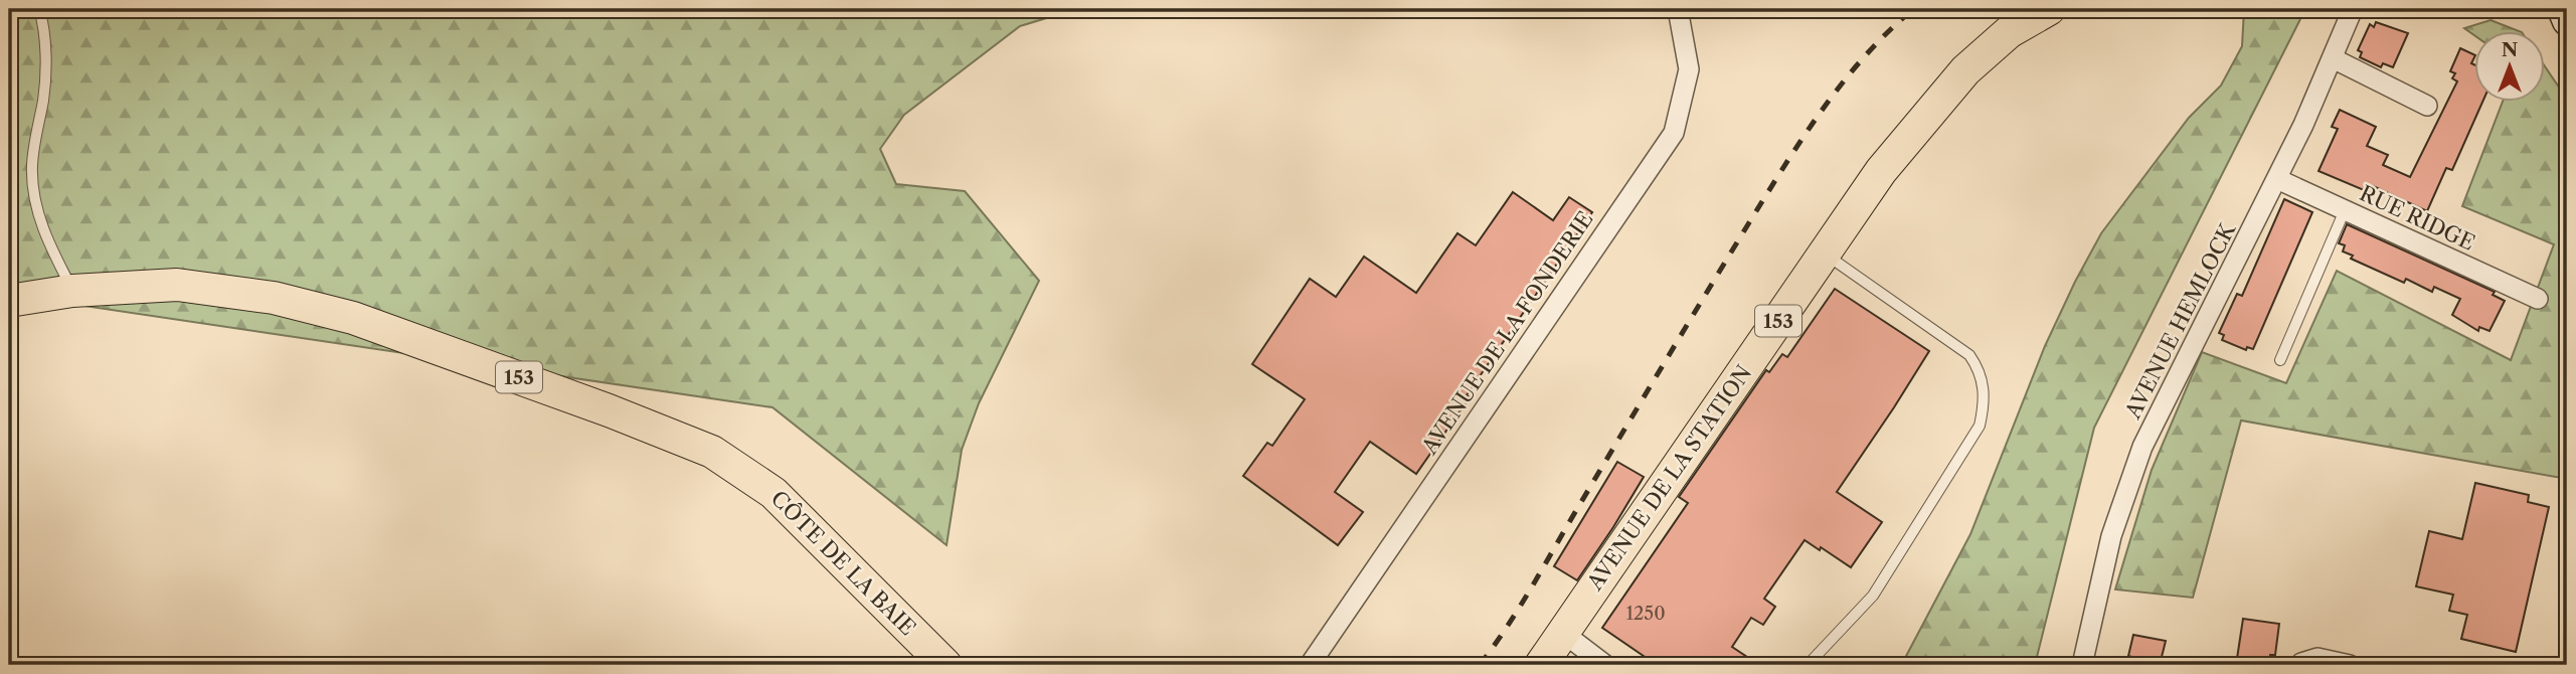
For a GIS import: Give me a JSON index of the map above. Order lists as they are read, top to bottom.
{
  "streets": {
    "main road": ["153", "AVENUE DE LA STATION", "CÔTE DE LA BAIE"],
    "street": ["RUE RIDGE", "AVENUE HEMLOCK", "AVENUE DE LA FONDERIE"]
  },
  "crossings": [
    ["RUE RIDGE", "AVENUE HEMLOCK"]
  ],
  "house_numbers": ["1250"],
  "north": "top"
}
